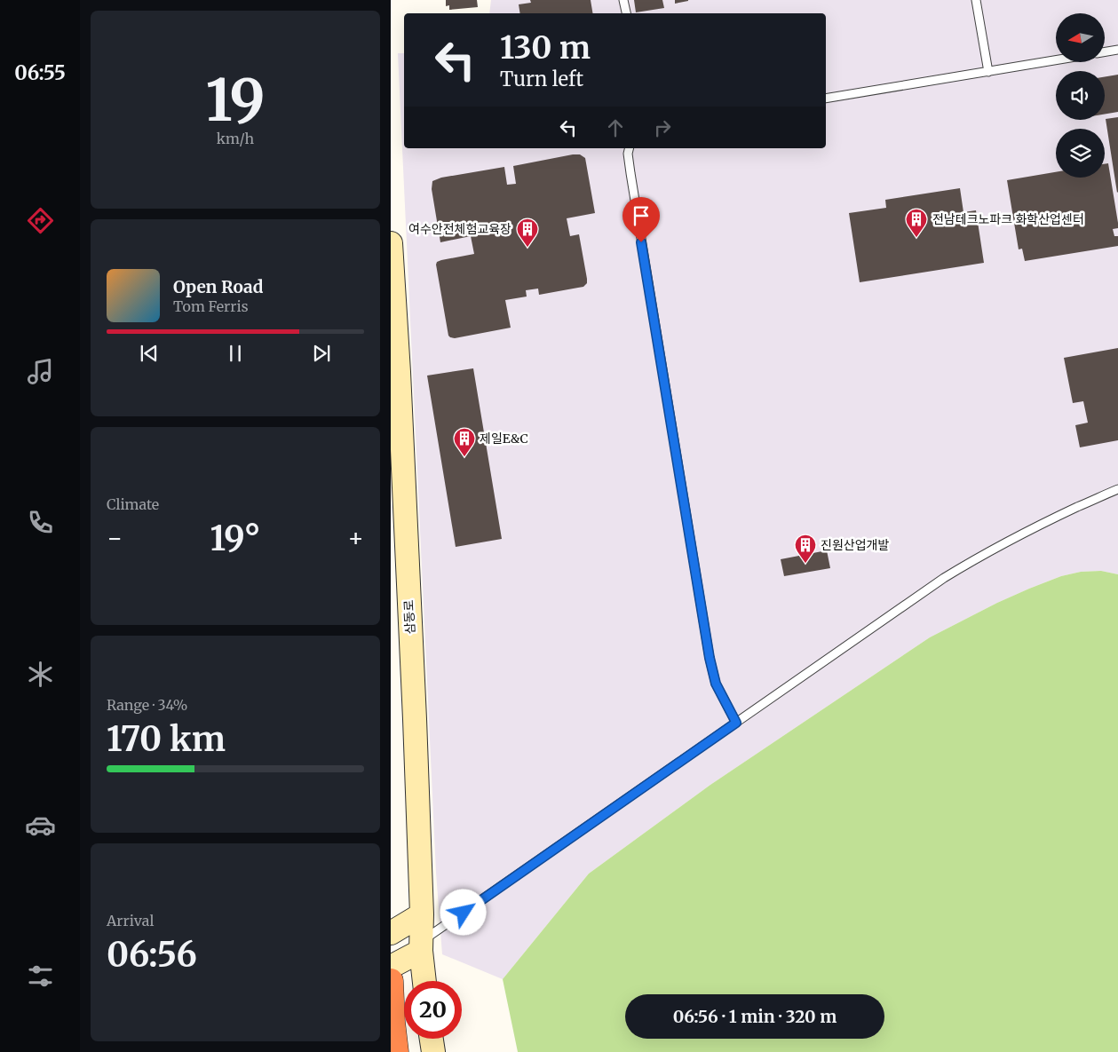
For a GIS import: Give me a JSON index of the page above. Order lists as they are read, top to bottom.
{
  "streets": {
    "street": ["삼동로"]
  },
  "places": {
    "building": [
      "전남테크노파크 화학산업센터",
      "여수안전체험교육장",
      "제일E&C",
      "진원산업개발"
    ]
  },
  "north": "left",
  "page": {
    "tabs": "06:55",
    "tile": [
      ["19", "km/h"],
      "Climate",
      ["Range · 34%", "170 km"],
      ["Arrival", "06:56"]
    ],
    "turn": ["130 m", "Turn left"],
    "song": ["Open Road", "Tom Ferris"],
    "heat": ["−", "19°", "+"],
    "limit": "20",
    "trip": "06:56 · 1 min · 320 m"
  }
}
